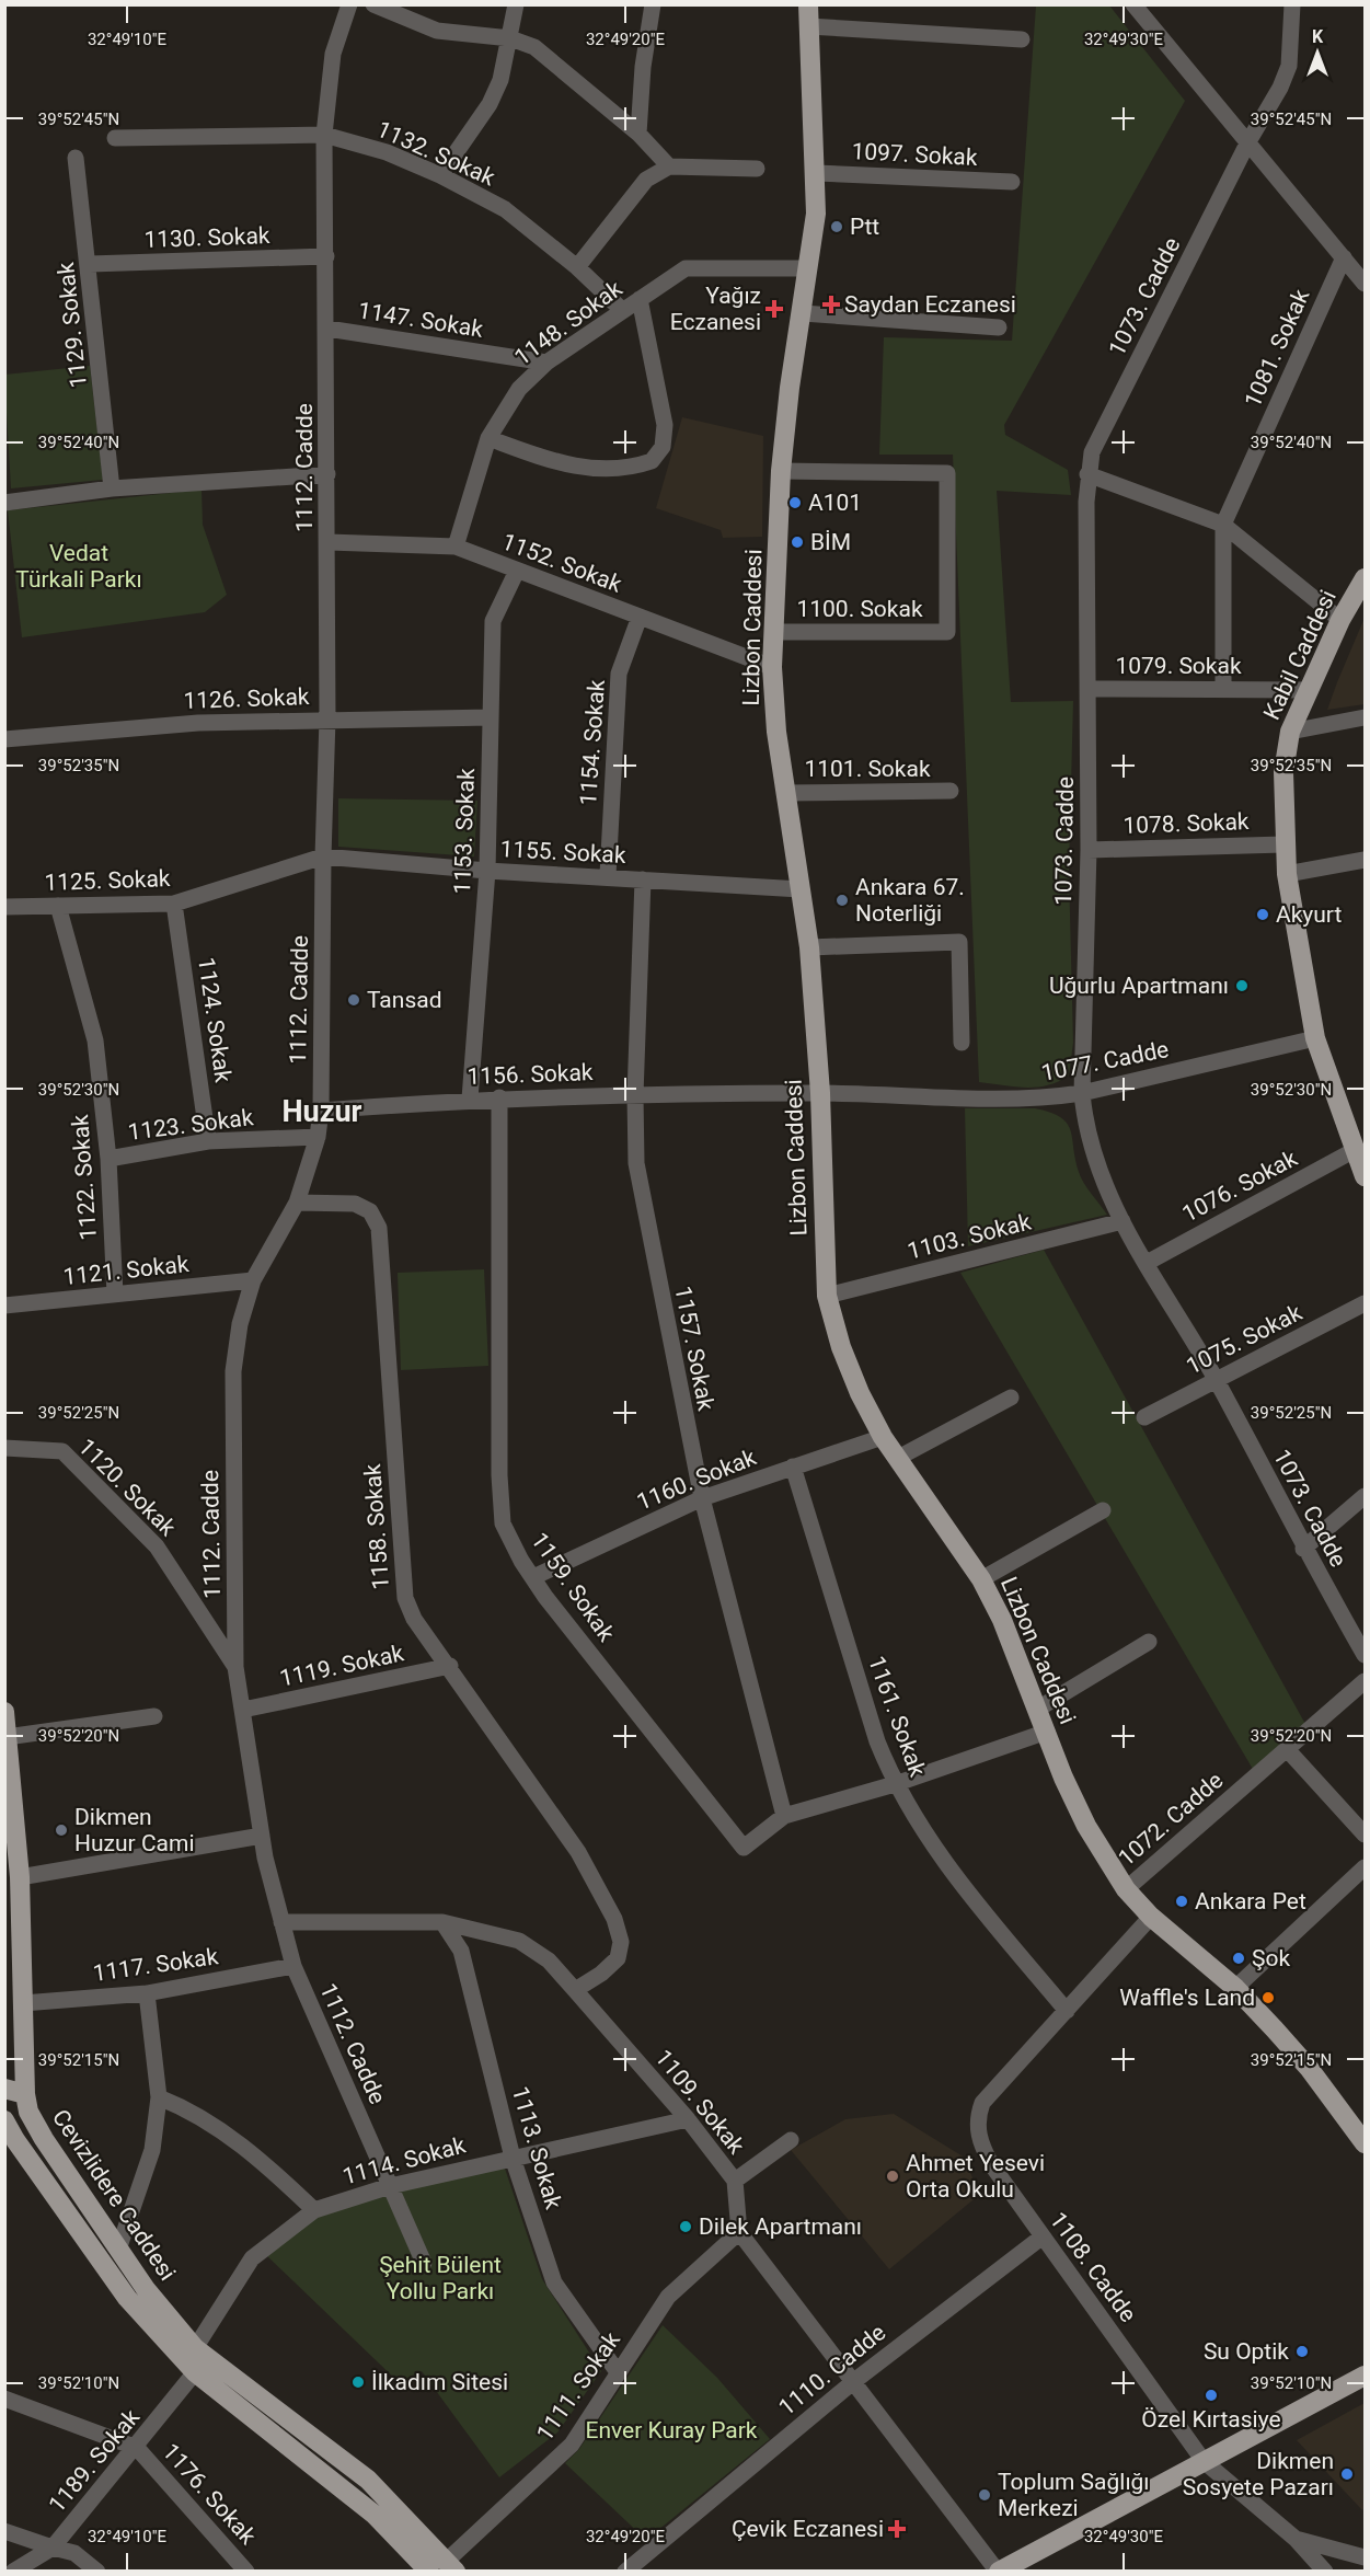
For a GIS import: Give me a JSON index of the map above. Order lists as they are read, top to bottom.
{
  "streets": {
    "main road": ["Lizbon Caddesi", "Kabil Caddesi", "Cevizlidere Caddesi"],
    "street": [
      "1132. Sokak",
      "1097. Sokak",
      "1130. Sokak",
      "1073. Cadde",
      "1147. Sokak",
      "1148. Sokak",
      "1129. Sokak",
      "1081. Sokak",
      "1112. Cadde",
      "1152. Sokak",
      "1100. Sokak",
      "1079. Sokak",
      "1126. Sokak",
      "1154. Sokak",
      "1101. Sokak",
      "1078. Sokak",
      "1153. Sokak",
      "1155. Sokak",
      "1125. Sokak",
      "1124. Sokak",
      "1077. Cadde",
      "1156. Sokak",
      "1123. Sokak",
      "1122. Sokak",
      "1076. Sokak",
      "1103. Sokak",
      "1121. Sokak",
      "1075. Sokak",
      "1157. Sokak",
      "1160. Sokak",
      "1120. Sokak",
      "1158. Sokak",
      "1159. Sokak",
      "1119. Sokak",
      "1161. Sokak",
      "1072. Cadde",
      "1117. Sokak",
      "1109. Sokak",
      "1113. Sokak",
      "1114. Sokak",
      "1108. Cadde",
      "1110. Cadde",
      "1111. Sokak",
      "1189. Sokak",
      "1176. Sokak"
    ]
  },
  "crossings": [
    ["1132. Sokak", "1148. Sokak"],
    ["1132. Sokak", "1112. Cadde"],
    ["1097. Sokak", "Lizbon Caddesi"],
    ["1130. Sokak", "1129. Sokak"],
    ["1130. Sokak", "1112. Cadde"],
    ["1073. Cadde", "1079. Sokak"],
    ["1073. Cadde", "1078. Sokak"],
    ["1073. Cadde", "1077. Cadde"],
    ["1073. Cadde", "1076. Sokak"],
    ["1073. Cadde", "1103. Sokak"],
    ["1073. Cadde", "1075. Sokak"],
    ["1147. Sokak", "1148. Sokak"],
    ["1147. Sokak", "1112. Cadde"],
    ["1148. Sokak", "1152. Sokak"],
    ["1148. Sokak", "Lizbon Caddesi"],
    ["1081. Sokak", "1079. Sokak"],
    ["1112. Cadde", "1152. Sokak"],
    ["1112. Cadde", "1126. Sokak"],
    ["1112. Cadde", "1155. Sokak"],
    ["1112. Cadde", "1125. Sokak"],
    ["1112. Cadde", "1156. Sokak"],
    ["1112. Cadde", "1123. Sokak"],
    ["1112. Cadde", "1121. Sokak"],
    ["1112. Cadde", "1120. Sokak"],
    ["1112. Cadde", "1158. Sokak"],
    ["1112. Cadde", "1119. Sokak"],
    ["1112. Cadde", "1117. Sokak"],
    ["1112. Cadde", "1109. Sokak"],
    ["1112. Cadde", "1114. Sokak"],
    ["1152. Sokak", "Lizbon Caddesi"],
    ["1152. Sokak", "1154. Sokak"],
    ["1152. Sokak", "1153. Sokak"],
    ["1100. Sokak", "Lizbon Caddesi"],
    ["Lizbon Caddesi", "1101. Sokak"],
    ["Lizbon Caddesi", "1155. Sokak"],
    ["Lizbon Caddesi", "1077. Cadde"],
    ["Lizbon Caddesi", "1156. Sokak"],
    ["Lizbon Caddesi", "1103. Sokak"],
    ["Lizbon Caddesi", "1160. Sokak"],
    ["Lizbon Caddesi", "1159. Sokak"],
    ["Lizbon Caddesi", "1072. Cadde"],
    ["Lizbon Caddesi", "1108. Cadde"],
    ["Kabil Caddesi", "1079. Sokak"],
    ["Kabil Caddesi", "1078. Sokak"],
    ["Kabil Caddesi", "1077. Cadde"],
    ["Kabil Caddesi", "1076. Sokak"],
    ["1126. Sokak", "1153. Sokak"],
    ["1154. Sokak", "1155. Sokak"],
    ["1153. Sokak", "1155. Sokak"],
    ["1153. Sokak", "1156. Sokak"],
    ["1155. Sokak", "1125. Sokak"],
    ["1155. Sokak", "1157. Sokak"],
    ["1125. Sokak", "1124. Sokak"],
    ["1125. Sokak", "1122. Sokak"],
    ["1124. Sokak", "1123. Sokak"],
    ["1077. Cadde", "1156. Sokak"],
    ["1156. Sokak", "1157. Sokak"],
    ["1156. Sokak", "1159. Sokak"],
    ["1123. Sokak", "1122. Sokak"],
    ["1122. Sokak", "1121. Sokak"],
    ["1157. Sokak", "1160. Sokak"],
    ["1157. Sokak", "1159. Sokak"],
    ["1160. Sokak", "1159. Sokak"],
    ["1160. Sokak", "1161. Sokak"],
    ["1158. Sokak", "1119. Sokak"],
    ["1158. Sokak", "1109. Sokak"],
    ["1159. Sokak", "1161. Sokak"],
    ["1161. Sokak", "1108. Cadde"],
    ["1117. Sokak", "Cevizlidere Caddesi"],
    ["1109. Sokak", "1113. Sokak"],
    ["1109. Sokak", "1114. Sokak"],
    ["1109. Sokak", "1111. Sokak"],
    ["1113. Sokak", "1114. Sokak"],
    ["1113. Sokak", "1111. Sokak"],
    ["1114. Sokak", "Cevizlidere Caddesi"],
    ["Cevizlidere Caddesi", "1111. Sokak"],
    ["Cevizlidere Caddesi", "1189. Sokak"],
    ["1108. Cadde", "1110. Cadde"],
    ["1189. Sokak", "1176. Sokak"]
  ],
  "districts": ["Huzur"],
  "parks": ["Vedat Türkali Parkı", "Şehit Bülent Yollu Parkı", "Enver Kuray Park"],
  "places": {
    "other": [
      "Ptt",
      "A101",
      "BİM",
      "Ankara 67. Noterliği",
      "Akyurt",
      "Uğurlu Apartmanı",
      "Tansad",
      "Dikmen Huzur Cami",
      "Ankara Pet",
      "Şok",
      "Waffle's Land",
      "Ahmet Yesevi Orta Okulu",
      "Dilek Apartmanı",
      "Su Optik",
      "İlkadım Sitesi",
      "Özel Kırtasiye",
      "Dikmen Sosyete Pazarı",
      "Toplum Sağlığı Merkezi"
    ],
    "health": ["Saydan Eczanesi", "Yağız Eczanesi", "Çevik Eczanesi"]
  },
  "north": "top",
  "coordinates": [
    "32°49'10\"E",
    "32°49'20\"E",
    "32°49'30\"E",
    "39°52'45\"N",
    "39°52'40\"N",
    "39°52'35\"N",
    "39°52'30\"N",
    "39°52'25\"N",
    "39°52'20\"N",
    "39°52'15\"N",
    "39°52'10\"N"
  ]
}
